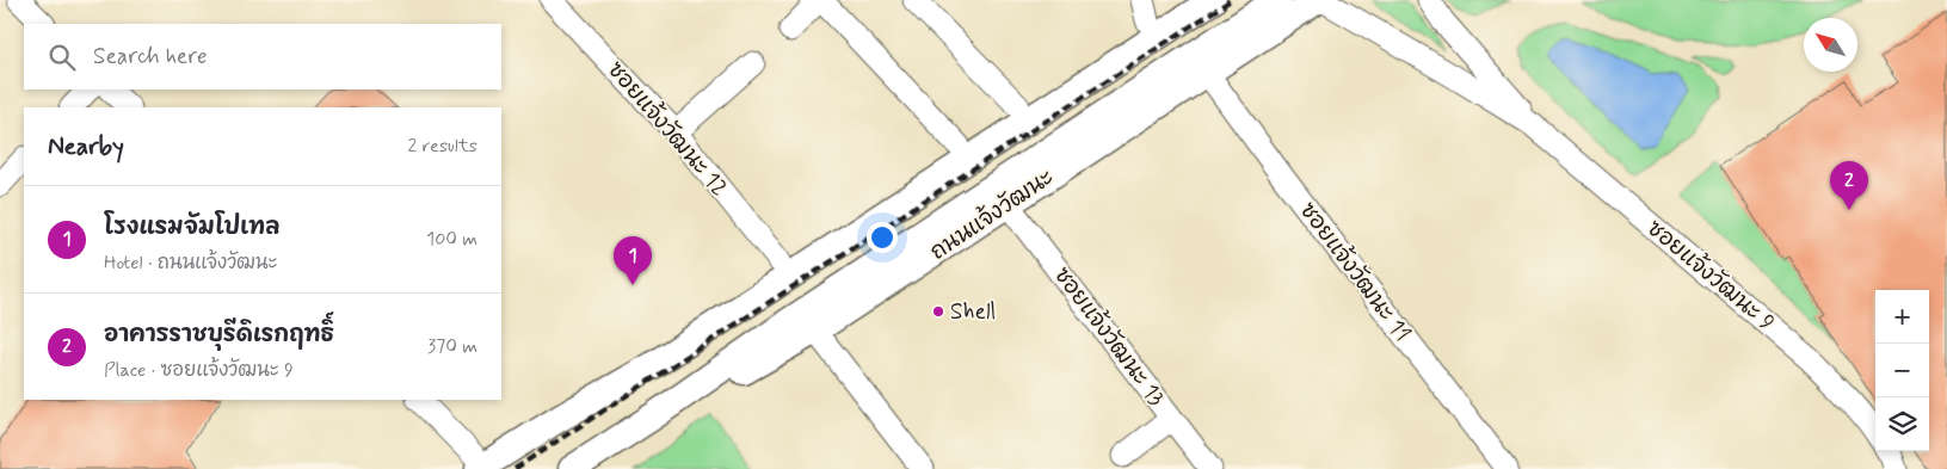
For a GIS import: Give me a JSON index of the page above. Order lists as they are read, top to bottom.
{
  "streets": {
    "main road": ["ถนนแจ้งวัฒนะ"],
    "street": [
      "ซอยแจ้งวัฒนะ 12",
      "ซอยแจ้งวัฒนะ 11",
      "ซอยแจ้งวัฒนะ 9",
      "ซอยแจ้งวัฒนะ 13"
    ]
  },
  "crossings": [
    ["ถนนแจ้งวัฒนะ", "ซอยแจ้งวัฒนะ 11"],
    ["ถนนแจ้งวัฒนะ", "ซอยแจ้งวัฒนะ 13"]
  ],
  "places": ["Shell"],
  "north": "top left",
  "page": {
    "search": "Search here",
    "heading": ["Nearby", "2 results"],
    "pins": ["2", "1"],
    "list": [
      {
        "mark": "1",
        "name": "โรงแรมจัมโปเทล",
        "note": "Hotel · ถนนแจ้งวัฒนะ",
        "value": "100 m"
      },
      {
        "mark": "2",
        "name": "อาคารราชบุรีดิเรกฤทธิ์",
        "note": "Place · ซอยแจ้งวัฒนะ 9",
        "value": "370 m"
      }
    ],
    "map_buttons": ["+", "−"]
  }
}
